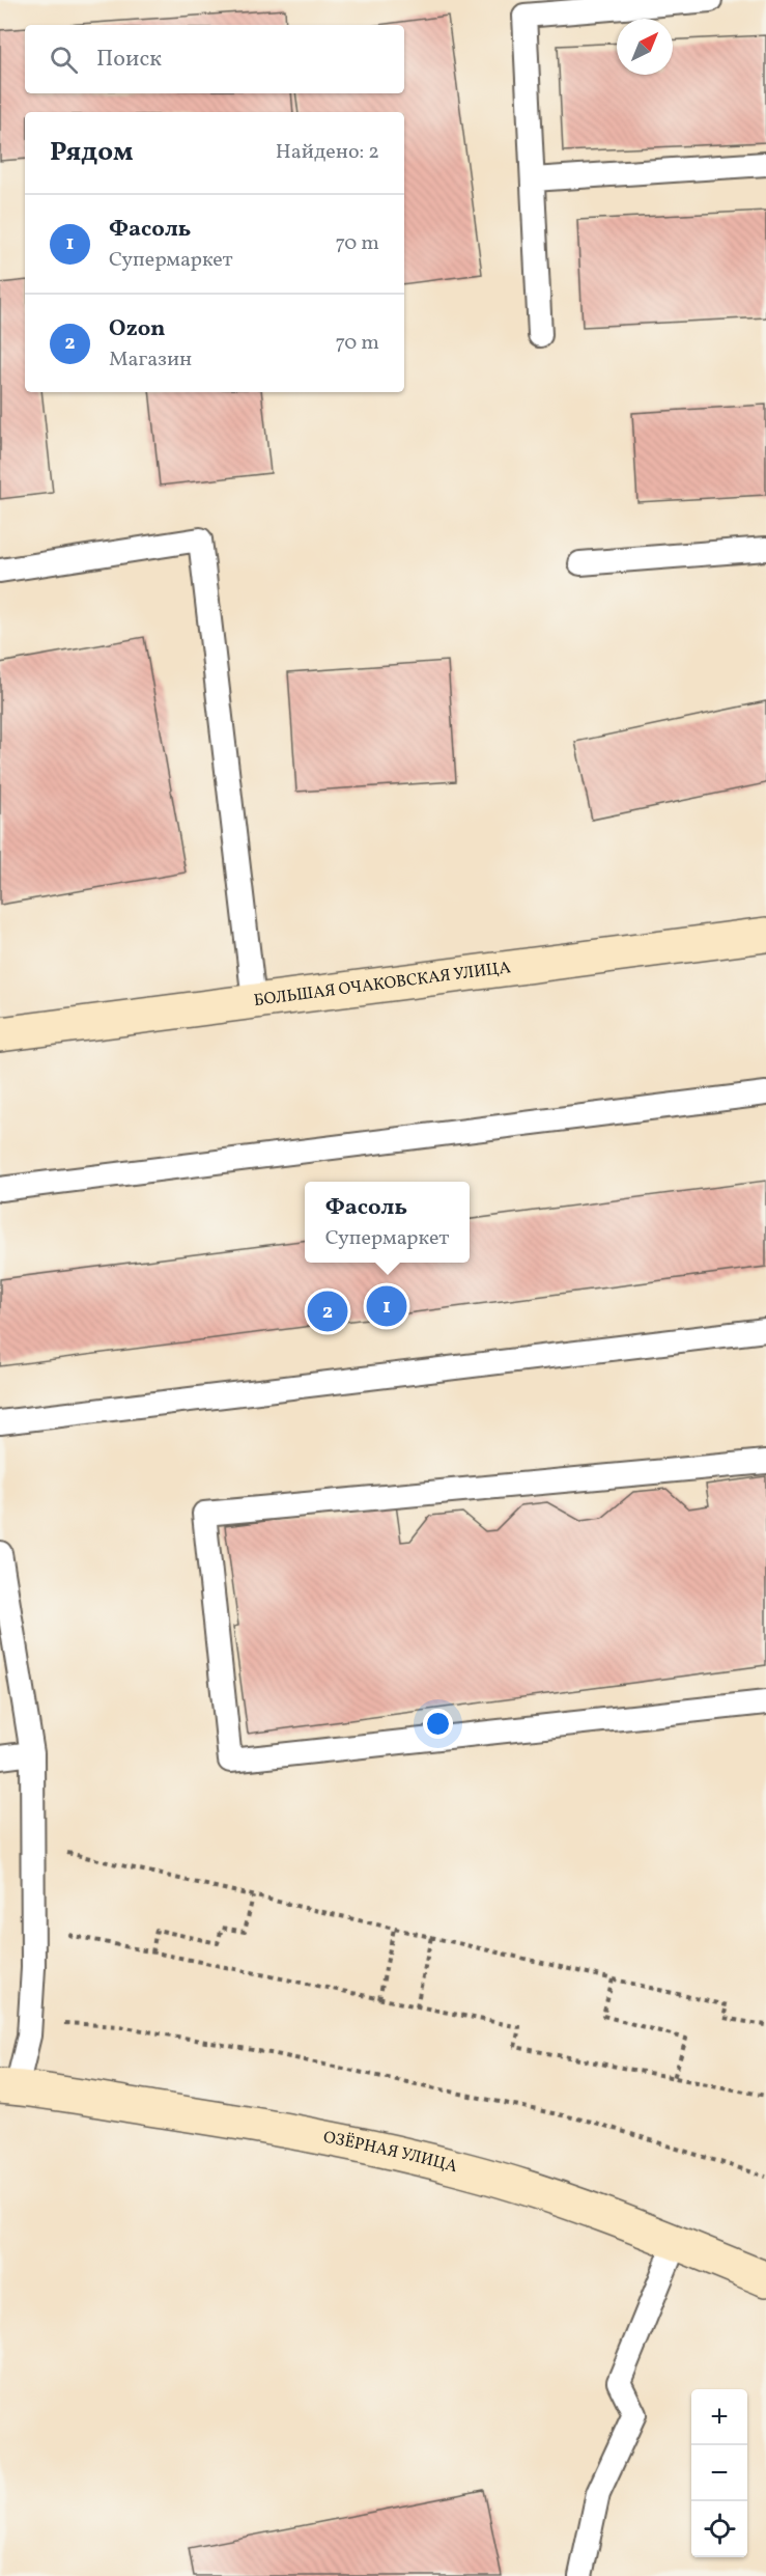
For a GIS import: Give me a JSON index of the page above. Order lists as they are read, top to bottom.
{
  "streets": {
    "street": ["БОЛЬШАЯ ОЧАКОВСКАЯ УЛИЦА", "ОЗЁРНАЯ УЛИЦА"]
  },
  "north": "top right",
  "page": {
    "search": "Поиск",
    "heading": ["Рядом", "Найдено: 2"],
    "list": [
      {
        "mark": "1",
        "name": "Фасоль",
        "note": "Супермаркет",
        "value": "70 m"
      },
      {
        "mark": "2",
        "name": "Ozon",
        "note": "Магазин",
        "value": "70 m"
      }
    ],
    "popup": ["Фасоль", "Супермаркет"],
    "pins": ["1", "2"],
    "map_buttons": ["+", "−"]
  }
}
